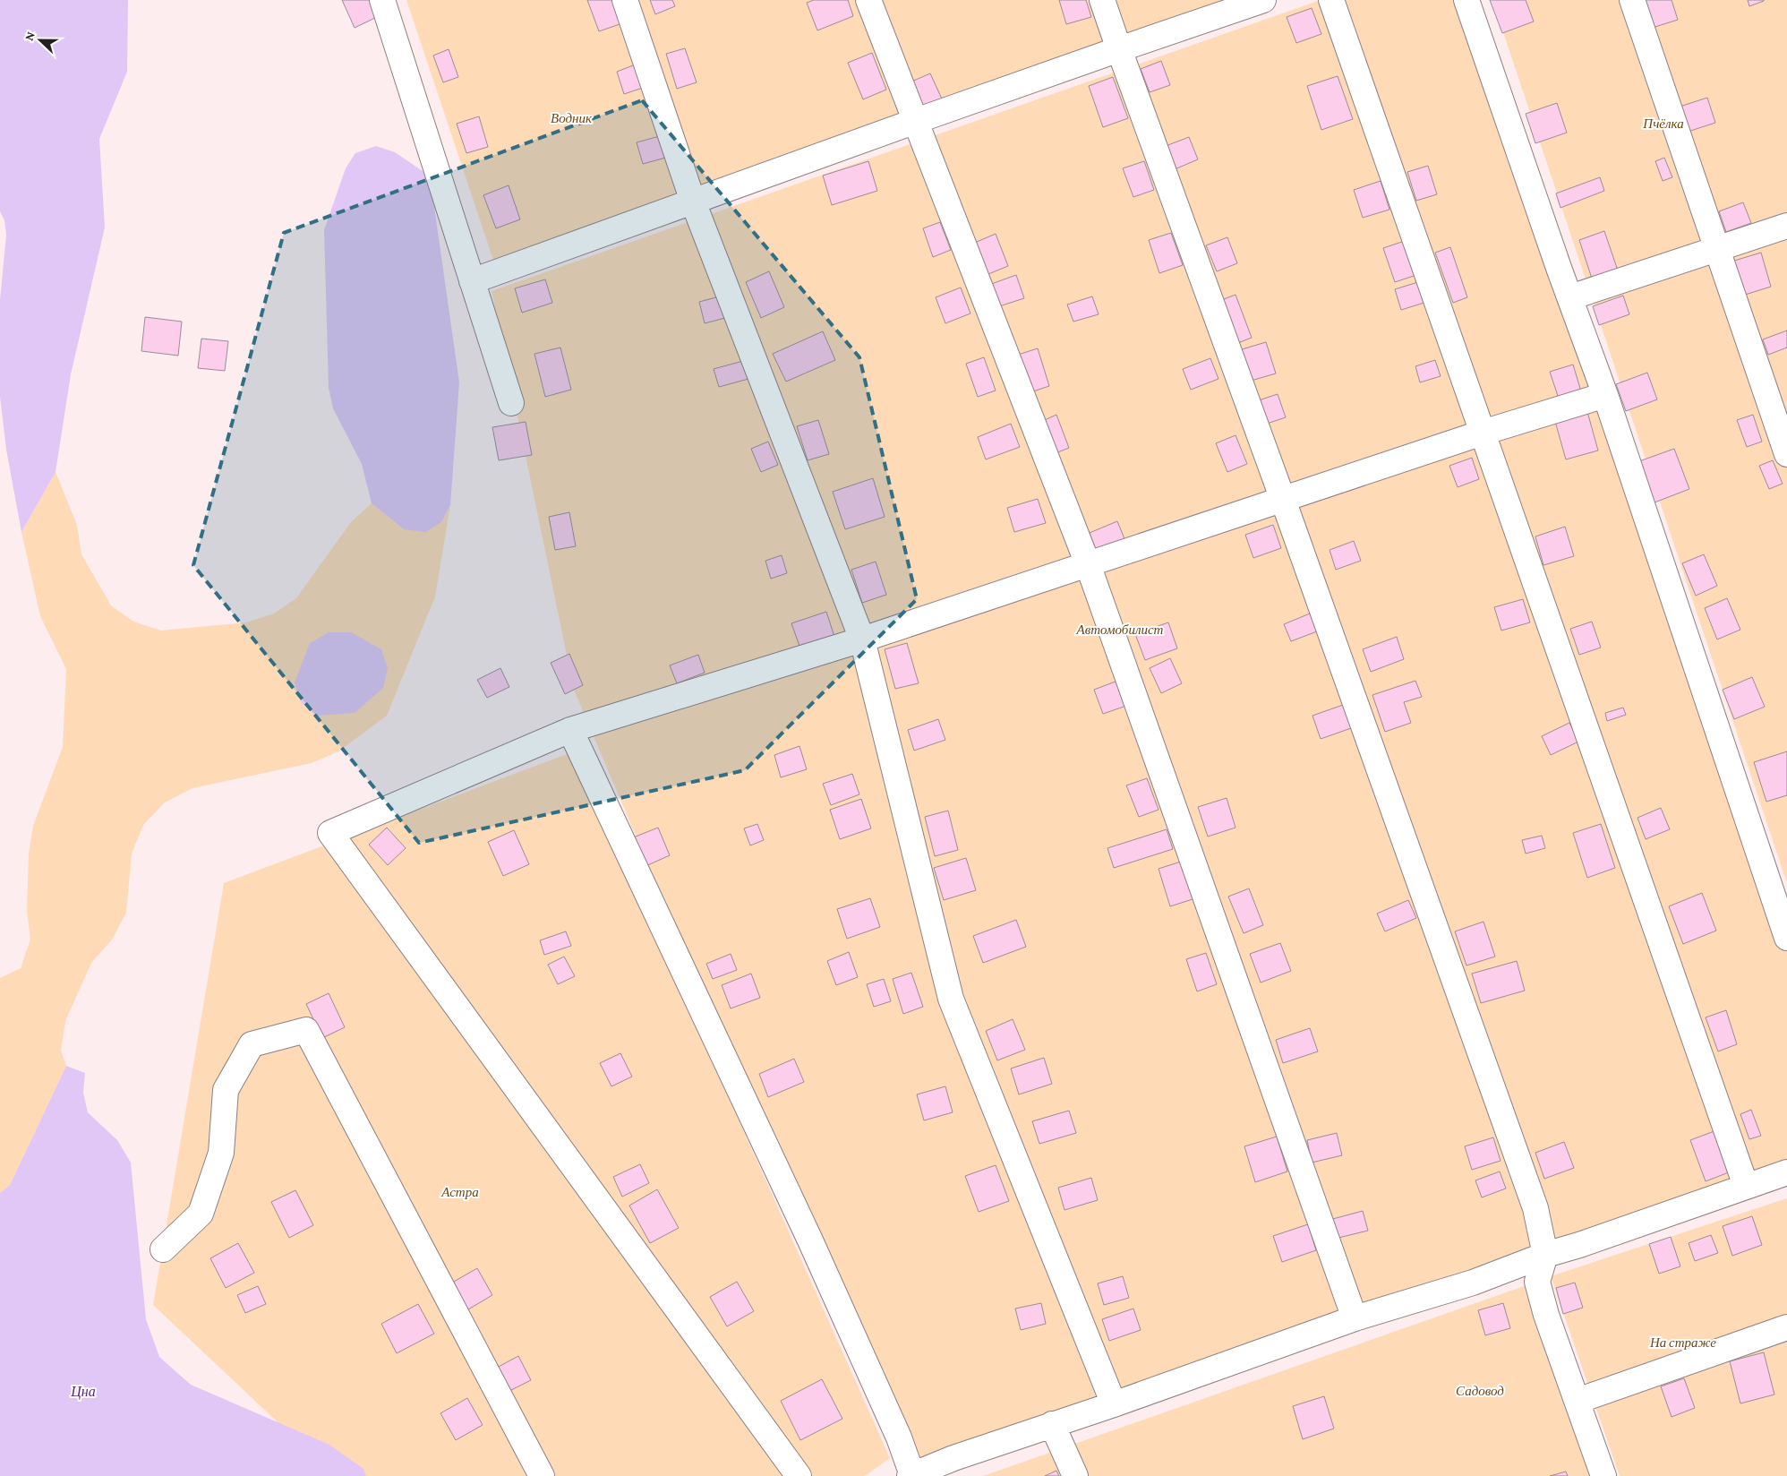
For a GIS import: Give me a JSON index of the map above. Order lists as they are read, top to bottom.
{
  "water": ["Цна"],
  "parks": [
    "Водник",
    "Пчёлка",
    "Автомобилист",
    "Астра",
    "На страже",
    "Садовод"
  ],
  "north": "left"
}
